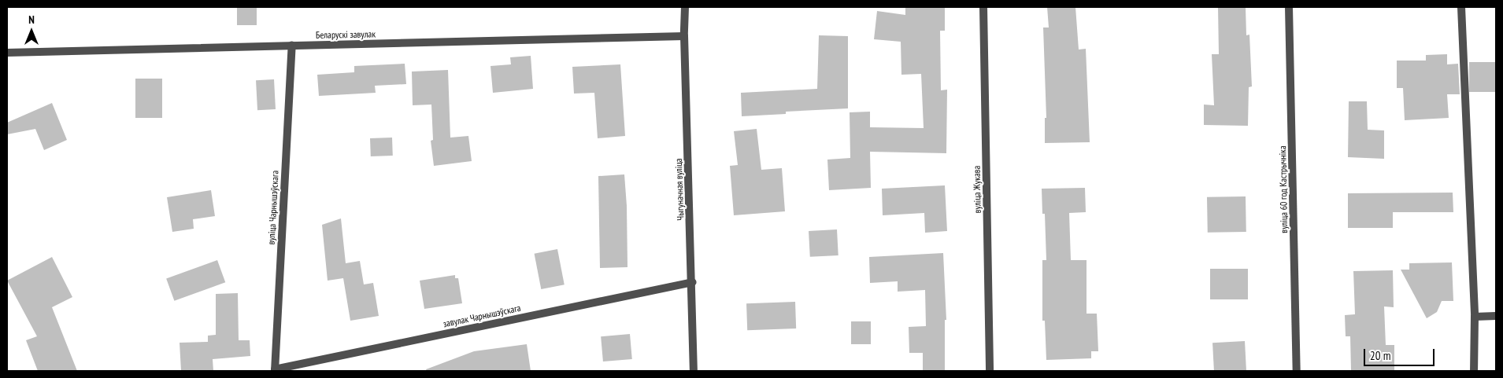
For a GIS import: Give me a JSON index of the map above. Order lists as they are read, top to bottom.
{
  "streets": {
    "street": [
      "Беларускі завулак",
      "Чыгуначная вуліца",
      "вуліца Жукава",
      "вуліца 60 год Кастрычніка",
      "вуліца Чарнышэўскага",
      "завулак Чарнышэўскага"
    ]
  },
  "crossings": [
    ["Беларускі завулак", "Чыгуначная вуліца"],
    ["Беларускі завулак", "вуліца Чарнышэўскага"],
    ["Чыгуначная вуліца", "завулак Чарнышэўскага"],
    ["вуліца Чарнышэўскага", "завулак Чарнышэўскага"]
  ],
  "scale_bar": "20 m",
  "north": "top"
}
